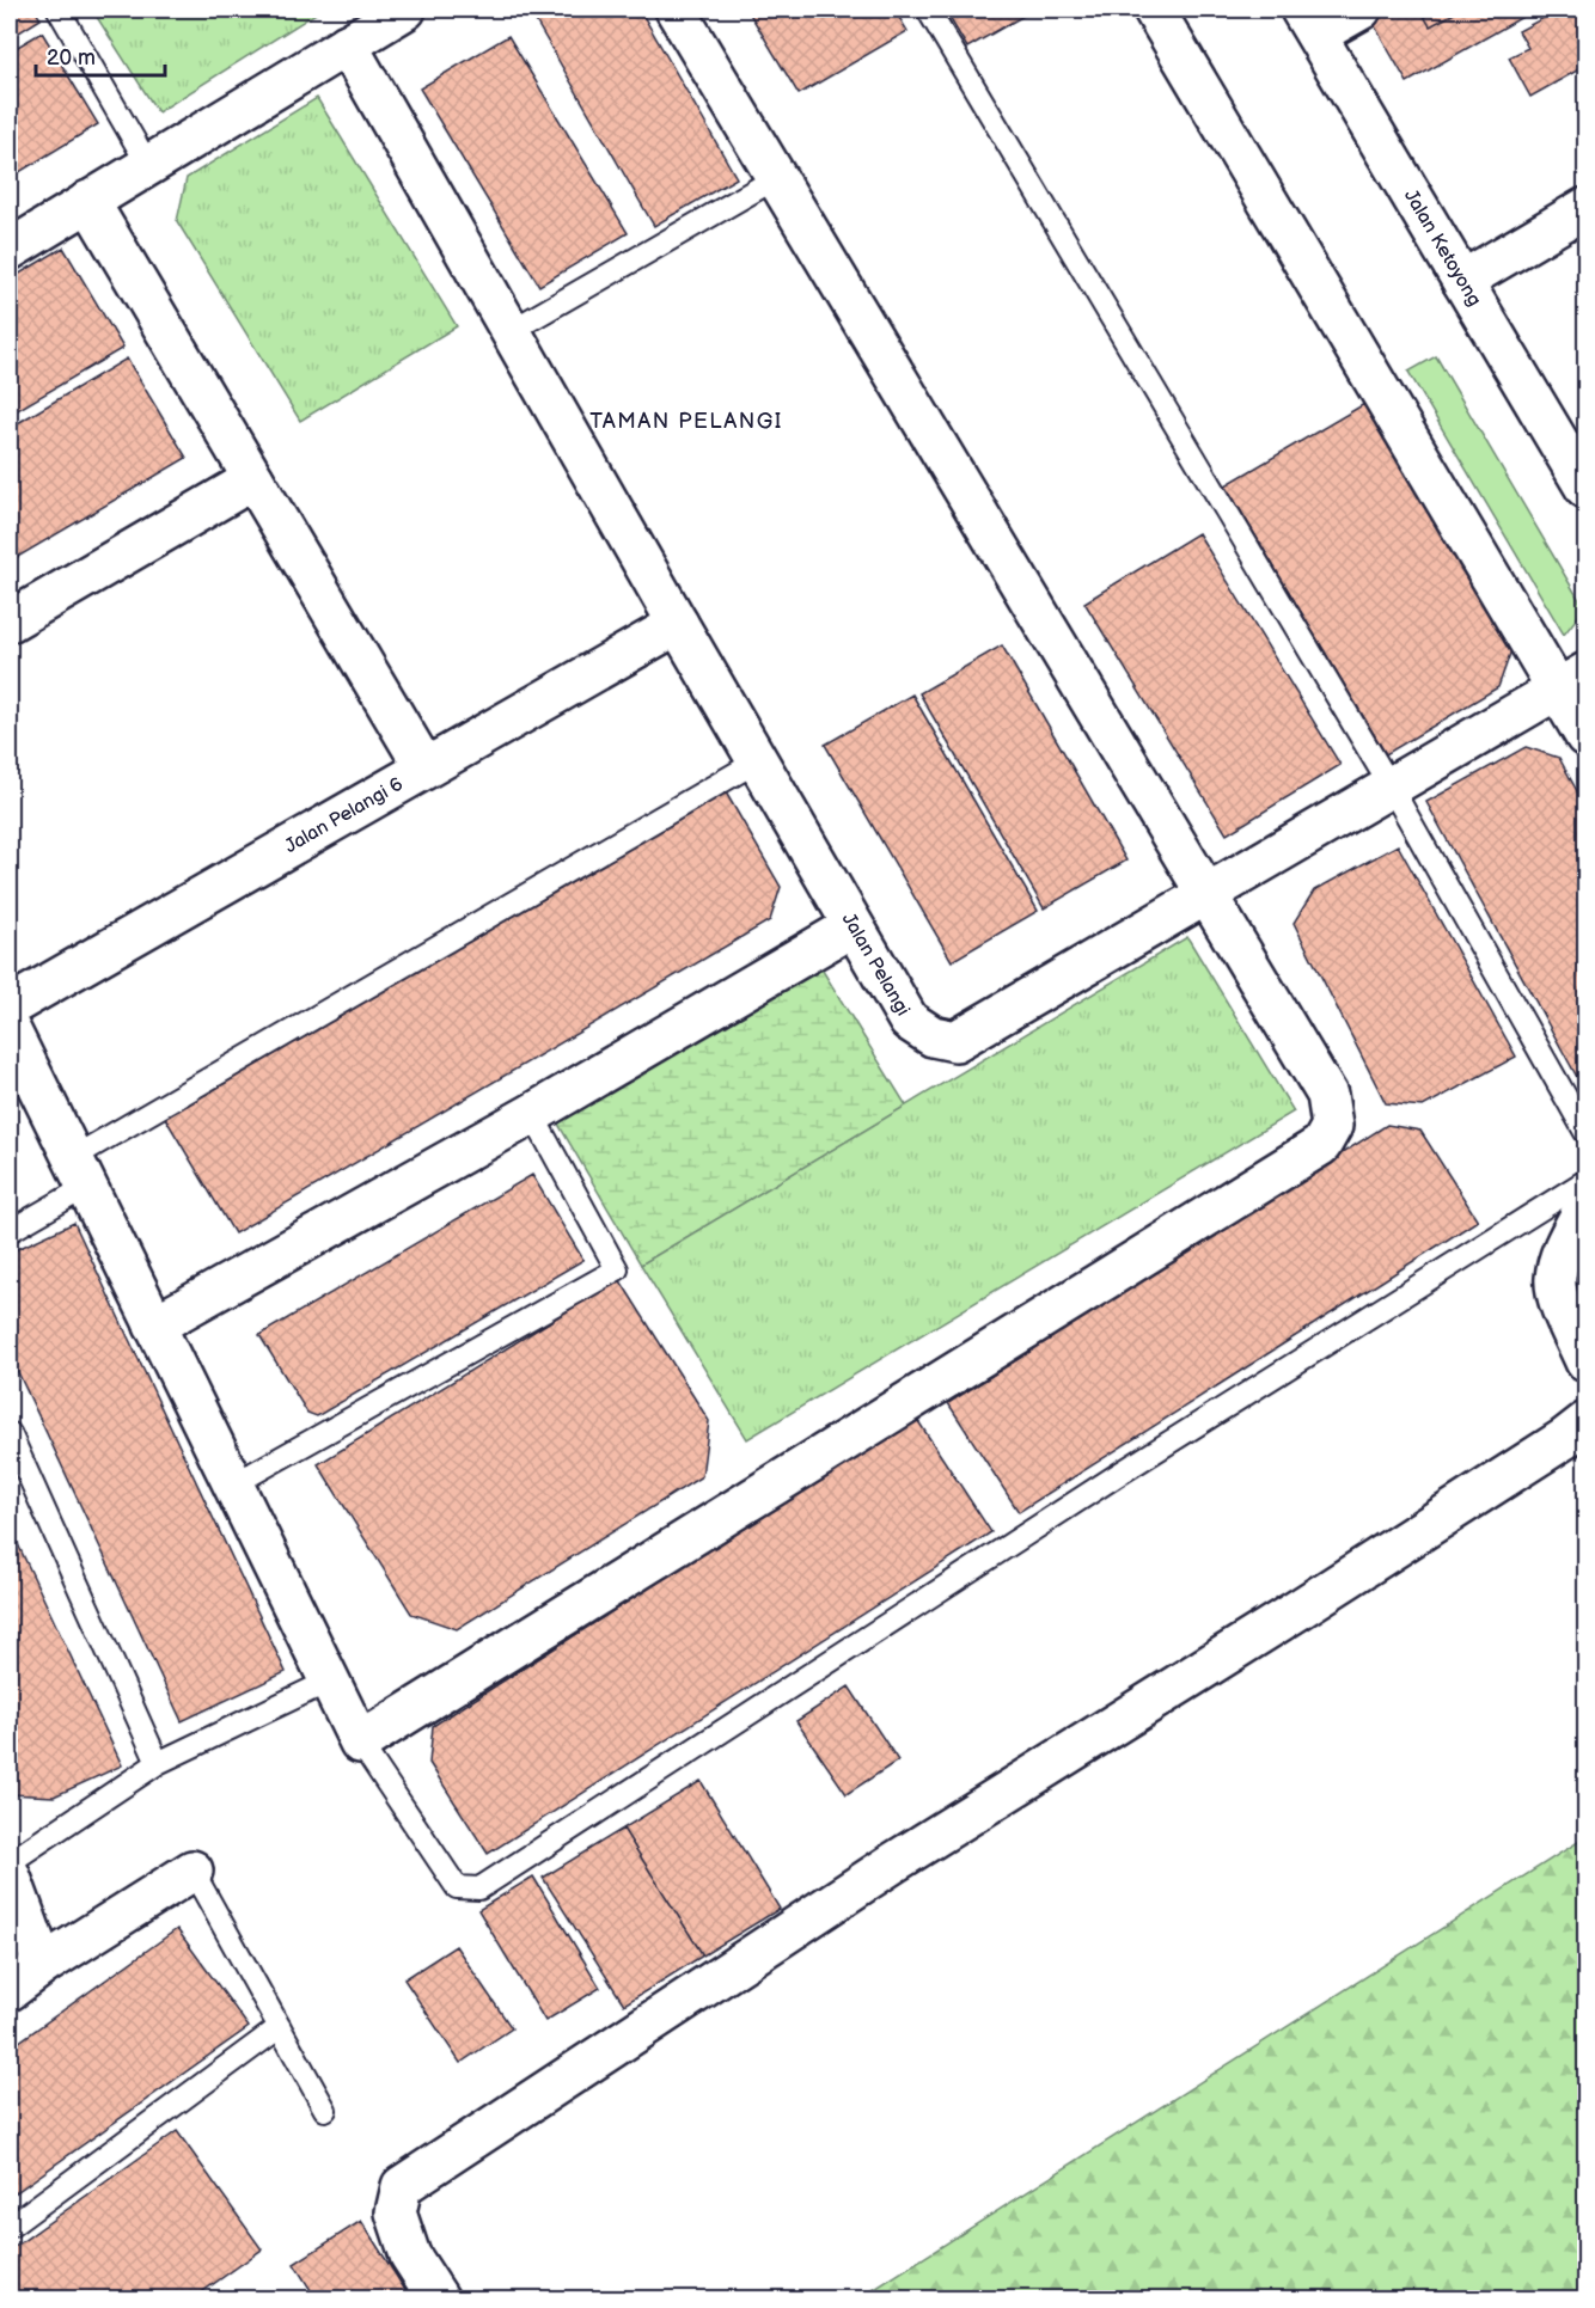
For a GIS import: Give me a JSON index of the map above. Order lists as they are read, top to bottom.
{
  "streets": {
    "street": ["Jalan Ketoyong", "Jalan Pelangi 6", "Jalan Pelangi"]
  },
  "crossings": [
    ["Jalan Pelangi 6", "Jalan Pelangi"]
  ],
  "districts": ["TAMAN PELANGI"],
  "scale_bar": "20 m"
}
